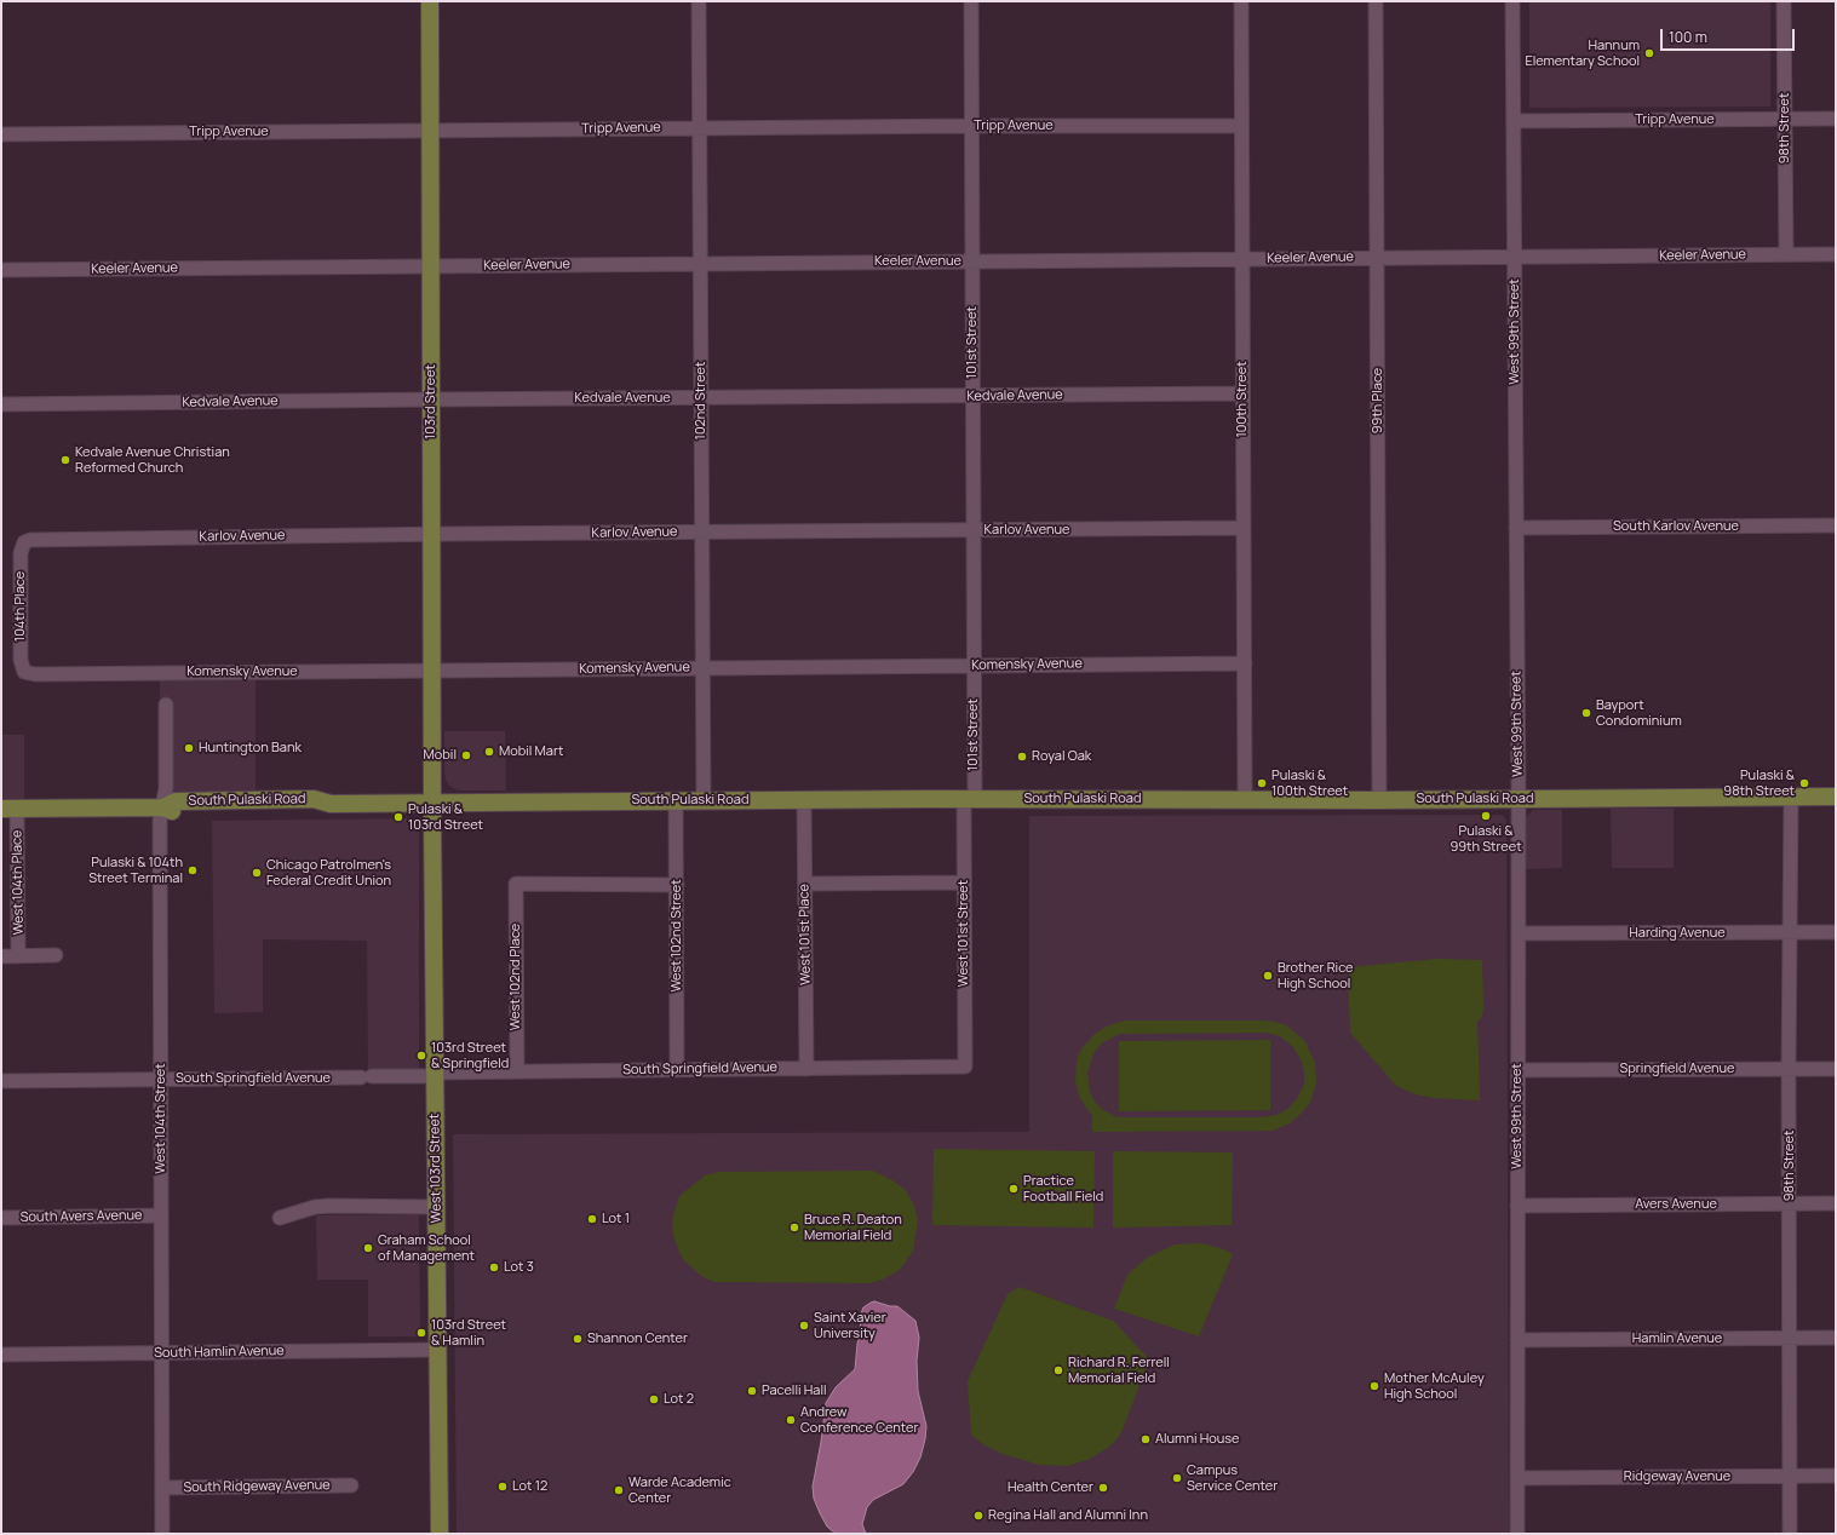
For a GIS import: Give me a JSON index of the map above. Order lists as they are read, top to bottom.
{
  "streets": {
    "main road": ["103rd Street", "South Pulaski Road", "West 103rd Street"],
    "street": [
      "Tripp Avenue",
      "98th Street",
      "Keeler Avenue",
      "West 99th Street",
      "101st Street",
      "Kedvale Avenue",
      "100th Street",
      "102nd Street",
      "99th Place",
      "South Karlov Avenue",
      "Karlov Avenue",
      "104th Place",
      "Komensky Avenue",
      "West 104th Place",
      "West 101st Street",
      "Harding Avenue",
      "West 101st Place",
      "West 102nd Street",
      "West 102nd Place",
      "South Springfield Avenue",
      "Springfield Avenue",
      "West 104th Street",
      "Avers Avenue",
      "South Avers Avenue",
      "Hamlin Avenue",
      "South Hamlin Avenue",
      "Ridgeway Avenue",
      "South Ridgeway Avenue"
    ]
  },
  "crossings": [
    ["Tripp Avenue", "98th Street"],
    ["Tripp Avenue", "West 99th Street"],
    ["Tripp Avenue", "101st Street"],
    ["Tripp Avenue", "100th Street"],
    ["Tripp Avenue", "102nd Street"],
    ["Tripp Avenue", "103rd Street"],
    ["98th Street", "Keeler Avenue"],
    ["98th Street", "South Pulaski Road"],
    ["98th Street", "Harding Avenue"],
    ["98th Street", "Springfield Avenue"],
    ["98th Street", "Avers Avenue"],
    ["98th Street", "Hamlin Avenue"],
    ["98th Street", "Ridgeway Avenue"],
    ["Keeler Avenue", "West 99th Street"],
    ["Keeler Avenue", "101st Street"],
    ["Keeler Avenue", "100th Street"],
    ["Keeler Avenue", "102nd Street"],
    ["Keeler Avenue", "99th Place"],
    ["Keeler Avenue", "103rd Street"],
    ["West 99th Street", "South Karlov Avenue"],
    ["West 99th Street", "South Pulaski Road"],
    ["West 99th Street", "Harding Avenue"],
    ["West 99th Street", "Springfield Avenue"],
    ["West 99th Street", "Avers Avenue"],
    ["West 99th Street", "Hamlin Avenue"],
    ["West 99th Street", "Ridgeway Avenue"],
    ["101st Street", "Kedvale Avenue"],
    ["101st Street", "Karlov Avenue"],
    ["101st Street", "Komensky Avenue"],
    ["101st Street", "South Pulaski Road"],
    ["101st Street", "West 101st Street"],
    ["Kedvale Avenue", "100th Street"],
    ["Kedvale Avenue", "102nd Street"],
    ["Kedvale Avenue", "103rd Street"],
    ["100th Street", "Karlov Avenue"],
    ["100th Street", "Komensky Avenue"],
    ["100th Street", "South Pulaski Road"],
    ["102nd Street", "Karlov Avenue"],
    ["102nd Street", "Komensky Avenue"],
    ["102nd Street", "South Pulaski Road"],
    ["99th Place", "South Pulaski Road"],
    ["103rd Street", "Karlov Avenue"],
    ["103rd Street", "Komensky Avenue"],
    ["103rd Street", "South Pulaski Road"],
    ["103rd Street", "West 103rd Street"],
    ["Karlov Avenue", "104th Place"],
    ["104th Place", "Komensky Avenue"],
    ["South Pulaski Road", "West 104th Place"],
    ["South Pulaski Road", "West 101st Street"],
    ["South Pulaski Road", "West 101st Place"],
    ["South Pulaski Road", "West 102nd Street"],
    ["South Pulaski Road", "West 104th Street"],
    ["South Pulaski Road", "West 103rd Street"],
    ["West 101st Street", "South Springfield Avenue"],
    ["West 101st Place", "South Springfield Avenue"],
    ["West 102nd Street", "West 102nd Place"],
    ["West 102nd Street", "South Springfield Avenue"],
    ["West 102nd Place", "South Springfield Avenue"],
    ["South Springfield Avenue", "West 104th Street"],
    ["South Springfield Avenue", "West 103rd Street"],
    ["West 104th Street", "South Avers Avenue"],
    ["West 104th Street", "South Hamlin Avenue"],
    ["West 104th Street", "South Ridgeway Avenue"],
    ["West 103rd Street", "South Hamlin Avenue"]
  ],
  "places": [
    "Hannum Elementary School",
    "Kedvale Avenue Christian Reformed Church",
    "Bayport Condominium",
    "Huntington Bank",
    "Mobil Mart",
    "Mobil",
    "Royal Oak",
    "Pulaski & 100th Street",
    "Pulaski & 98th Street",
    "Pulaski & 99th Street",
    "Pulaski & 103rd Street",
    "Pulaski & 104th Street Terminal",
    "Chicago Patrolmen's Federal Credit Union",
    "Brother Rice High School",
    "103rd Street & Springfield",
    "Practice Football Field",
    "Lot 1",
    "Bruce R. Deaton Memorial Field",
    "Graham School of Management",
    "Lot 3",
    "Saint Xavier University",
    "103rd Street & Hamlin",
    "Shannon Center",
    "Richard R. Ferrell Memorial Field",
    "Mother McAuley High School",
    "Pacelli Hall",
    "Lot 2",
    "Andrew Conference Center",
    "Alumni House",
    "Campus Service Center",
    "Lot 12",
    "Health Center",
    "Warde Academic Center",
    "Regina Hall and Alumni Inn"
  ],
  "scale_bar": "100 m"
}
